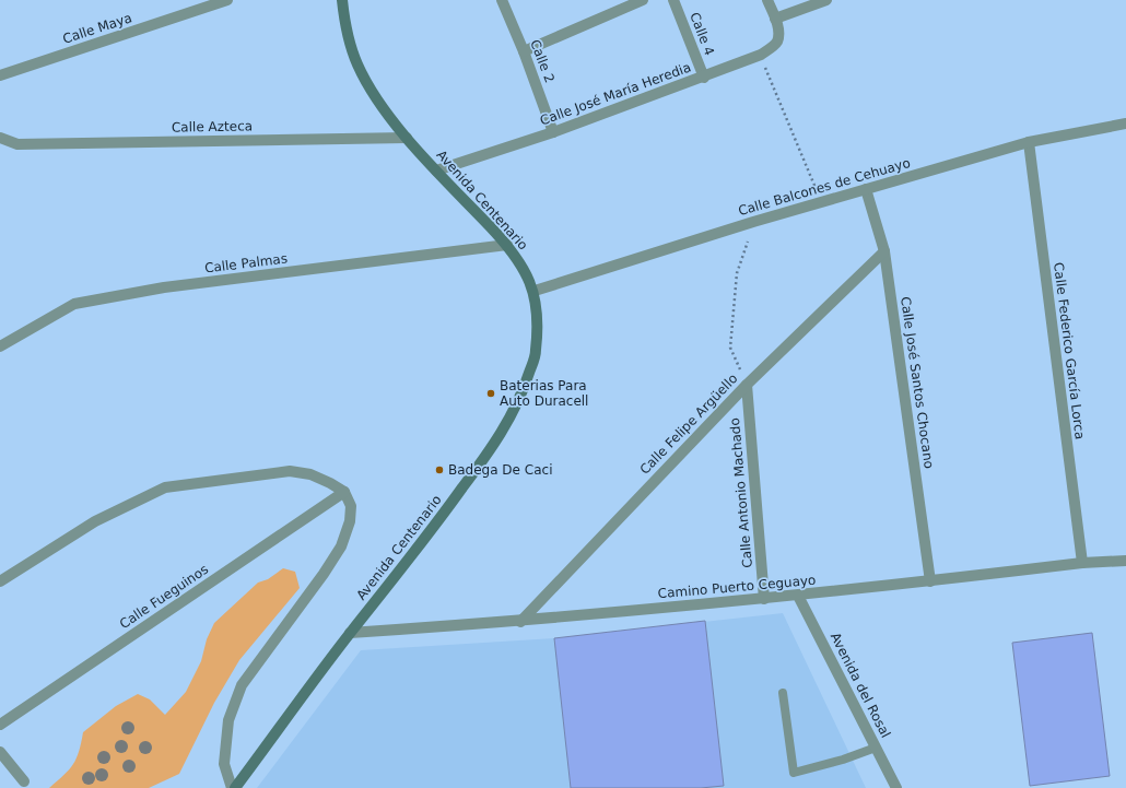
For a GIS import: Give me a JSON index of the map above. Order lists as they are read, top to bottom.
{
  "streets": {
    "main road": ["Avenida Centenario"],
    "street": [
      "Calle Maya",
      "Calle 4",
      "Calle 2",
      "Calle José María Heredia",
      "Calle Azteca",
      "Calle Balcones de Cehuayo",
      "Calle Palmas",
      "Calle Federico García Lorca",
      "Calle José Santos Chocano",
      "Calle Felipe Argüello",
      "Calle Antonio Machado",
      "Camino Puerto Ceguayo",
      "Calle Fueguinos",
      "Avenida del Rosal"
    ]
  },
  "crossings": [
    ["Calle 4", "Calle José María Heredia"],
    ["Calle 2", "Calle José María Heredia"],
    ["Calle José María Heredia", "Avenida Centenario"],
    ["Calle Azteca", "Avenida Centenario"],
    ["Calle Balcones de Cehuayo", "Avenida Centenario"],
    ["Calle Balcones de Cehuayo", "Calle Federico García Lorca"],
    ["Calle Balcones de Cehuayo", "Calle José Santos Chocano"],
    ["Avenida Centenario", "Calle Palmas"],
    ["Avenida Centenario", "Camino Puerto Ceguayo"],
    ["Calle Federico García Lorca", "Camino Puerto Ceguayo"],
    ["Calle José Santos Chocano", "Calle Felipe Argüello"],
    ["Calle José Santos Chocano", "Camino Puerto Ceguayo"],
    ["Calle Felipe Argüello", "Calle Antonio Machado"],
    ["Calle Felipe Argüello", "Camino Puerto Ceguayo"],
    ["Calle Antonio Machado", "Camino Puerto Ceguayo"],
    ["Camino Puerto Ceguayo", "Avenida del Rosal"]
  ],
  "places": ["Baterias Para Auto Duracell", "Badega De Caci"]
}
